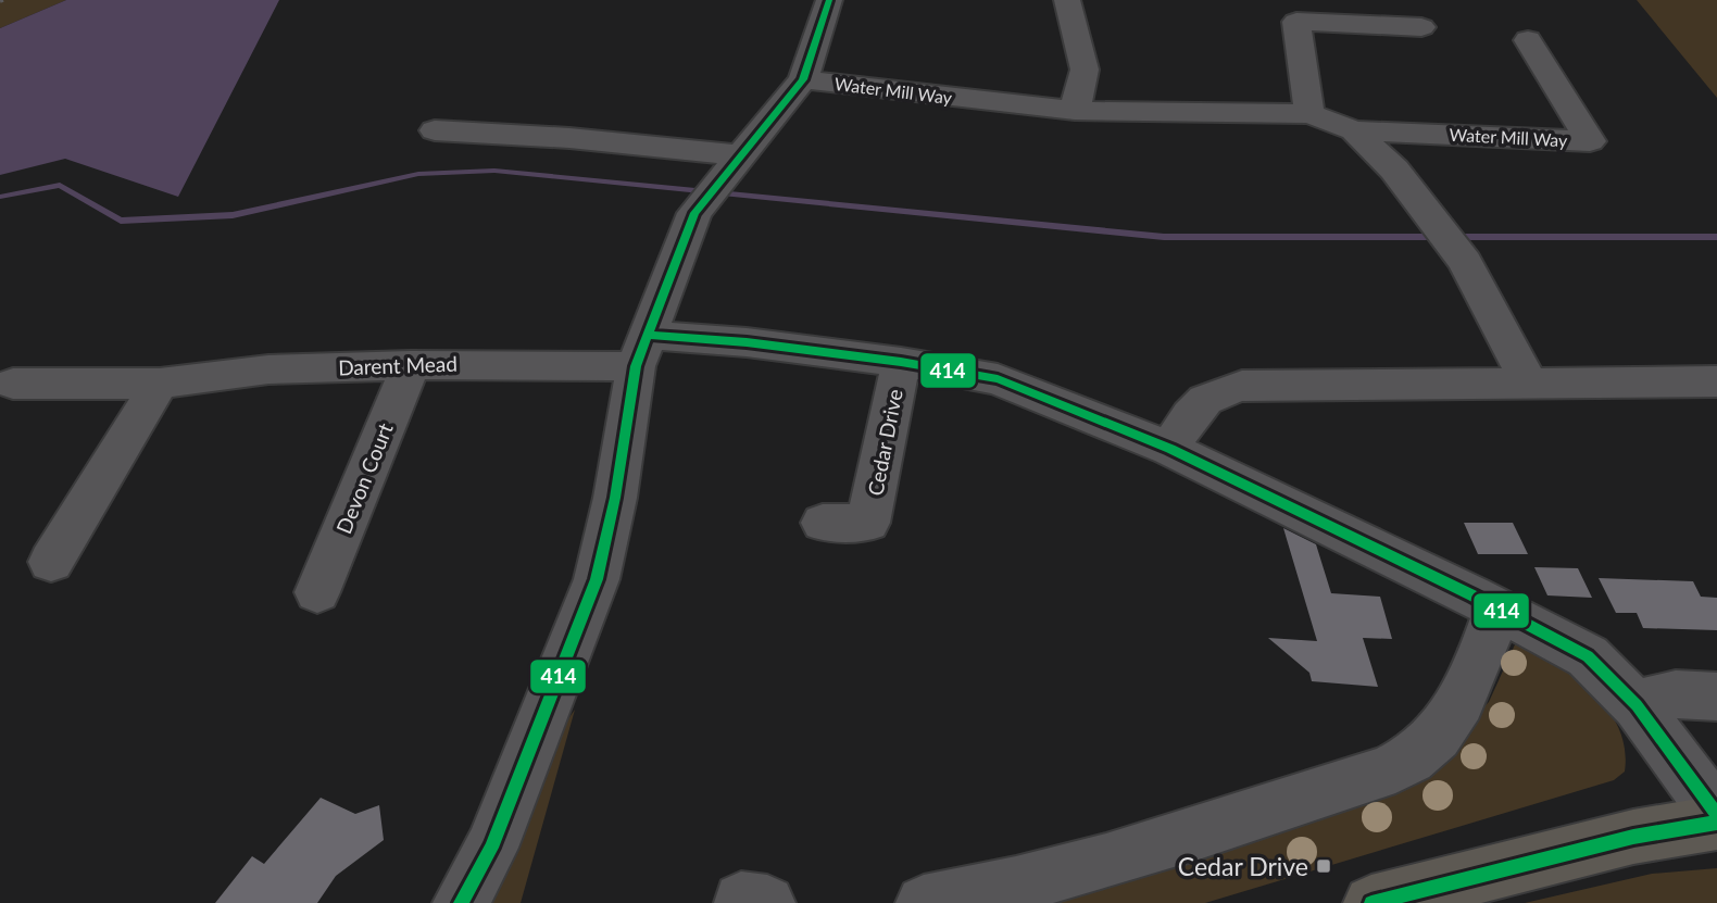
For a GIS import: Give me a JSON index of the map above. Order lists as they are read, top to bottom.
{
  "streets": {
    "street": [
      "Water Mill Way",
      "Darent Mead",
      "Cedar Drive",
      "Devon Court"
    ]
  },
  "crossings": [
    ["Darent Mead", "Cedar Drive"],
    ["Darent Mead", "Devon Court"]
  ],
  "places": {
    "transit": ["Cedar Drive"]
  },
  "lines": ["transit line 414"]
}
